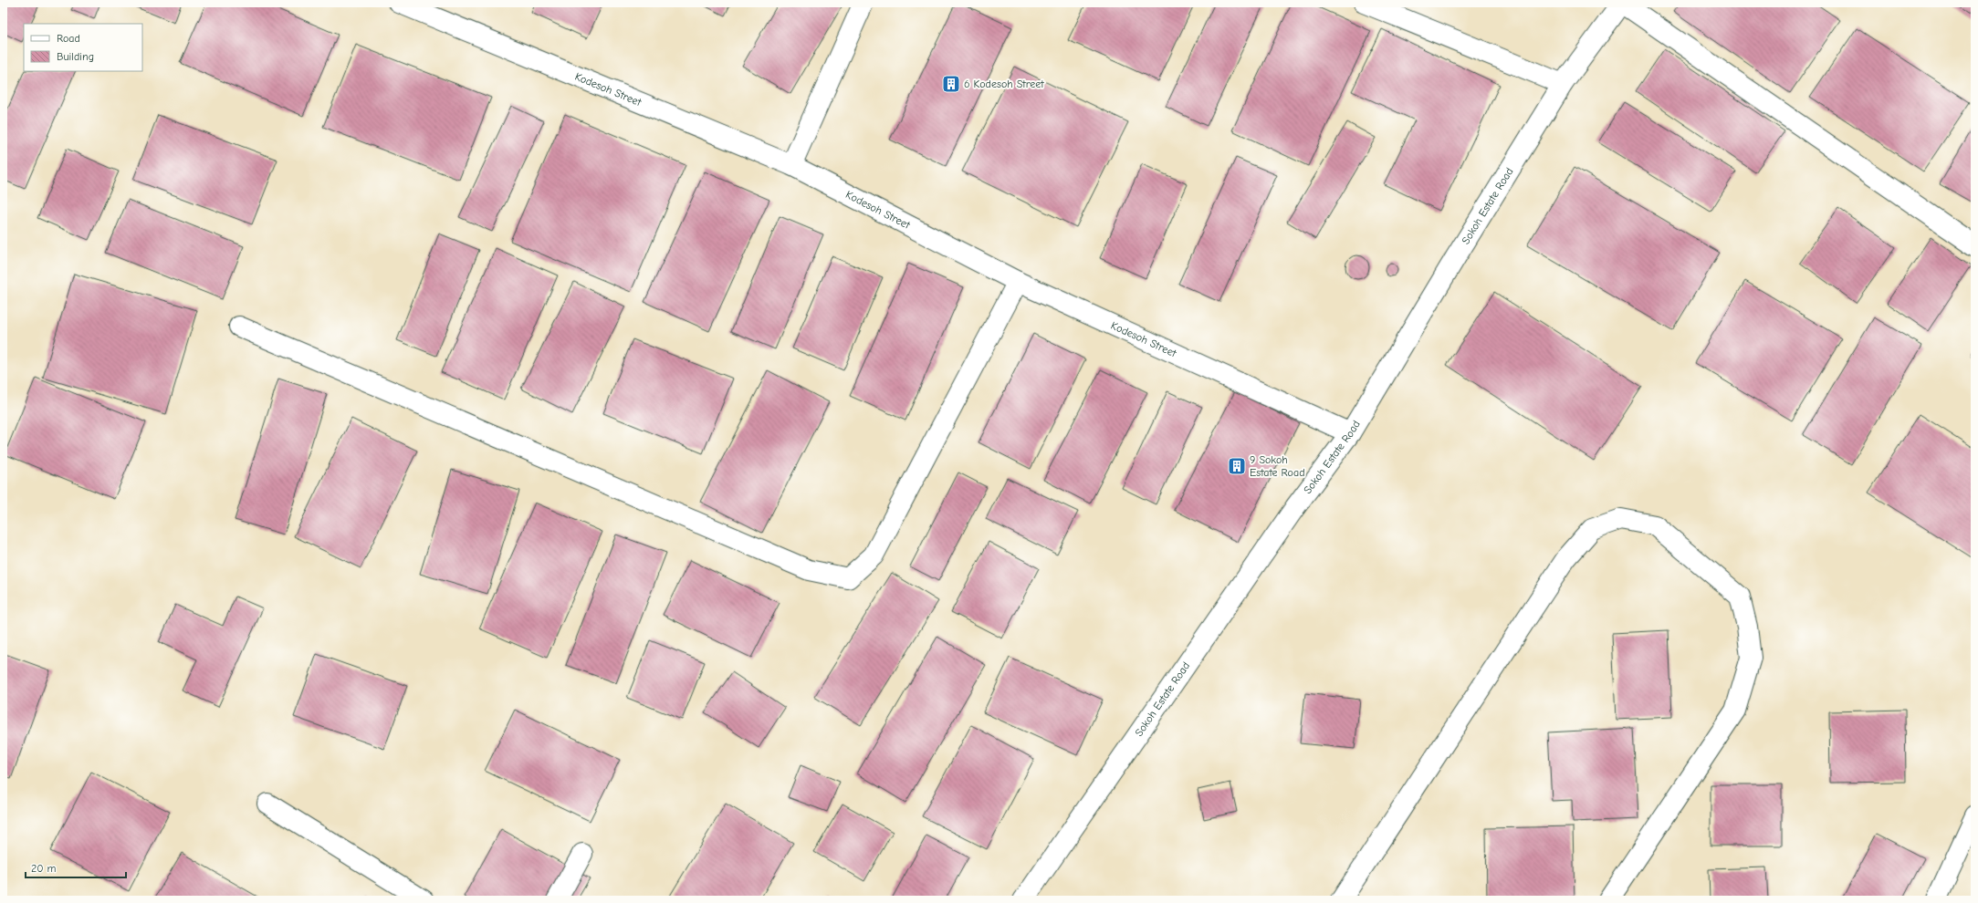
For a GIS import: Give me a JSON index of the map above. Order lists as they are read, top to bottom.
{
  "streets": {
    "street": ["Kodesoh Street", "Sokoh Estate Road"]
  },
  "crossings": [
    ["Kodesoh Street", "Sokoh Estate Road"]
  ],
  "places": {
    "building": ["6 Kodesoh Street", "9 Sokoh Estate Road"]
  },
  "legend": ["Road", "Building"],
  "scale_bar": "20 m"
}
